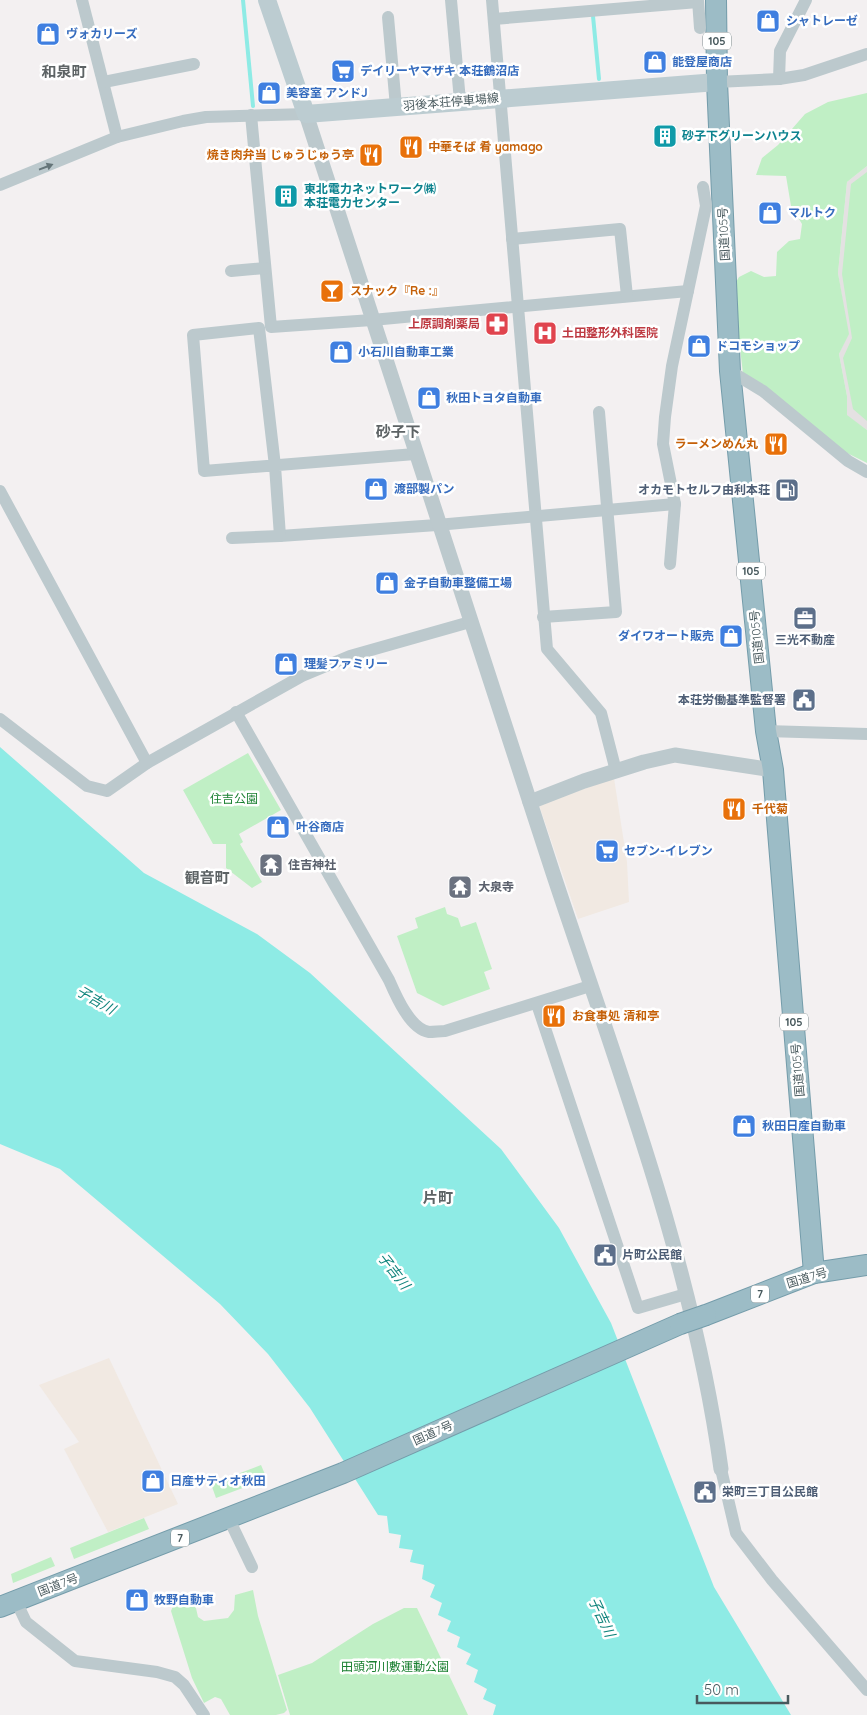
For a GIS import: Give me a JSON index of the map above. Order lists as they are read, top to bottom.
{
  "streets": {
    "highway": [
      "105",
      "国道105号",
      "国道7号",
      "7"
    ],
    "main road": ["羽後本荘停車場線"]
  },
  "crossings": [
    ["羽後本荘停車場線", "国道105号"],
    ["国道105号", "国道7号"]
  ],
  "districts": [
    "和泉町",
    "砂子下",
    "観音町",
    "片町"
  ],
  "water": ["子吉川"],
  "parks": ["住吉公園", "田頭河川敷運動公園"],
  "places": {
    "shop": [
      "シャトレーゼ",
      "ヴォカリーズ",
      "能登屋商店",
      "美容室 アンドJ",
      "マルトク",
      "ドコモショップ",
      "小石川自動車工業",
      "秋田トヨタ自動車",
      "渡部製パン",
      "金子自動車整備工場",
      "ダイワオート販売",
      "理髪ファミリー",
      "叶谷商店",
      "秋田日産自動車",
      "日産サティオ秋田",
      "牧野自動車"
    ],
    "supermarket": ["デイリーヤマザキ 本荘鶴沼店", "セブン-イレブン"],
    "building": ["砂子下グリーンハウス", "東北電力ネットワーク㈱ 本荘電力センター"],
    "restaurant": [
      "中華そば 肴 yamago",
      "焼き肉弁当 じゅうじゅう亭",
      "ラーメンめん丸",
      "千代菊",
      "お食事処 清和亭"
    ],
    "bar": ["スナック『Re :』"],
    "pharmacy": ["上原調剤薬局"],
    "hospital": ["土田整形外科医院"],
    "fuel station": ["オカモトセルフ由利本荘"],
    "office": ["三光不動産"],
    "public building": ["本荘労働基準監督署", "片町公民館", "栄町三丁目公民館"],
    "temple": ["住吉神社", "大泉寺"]
  },
  "scale_bar": "50 m"
}
